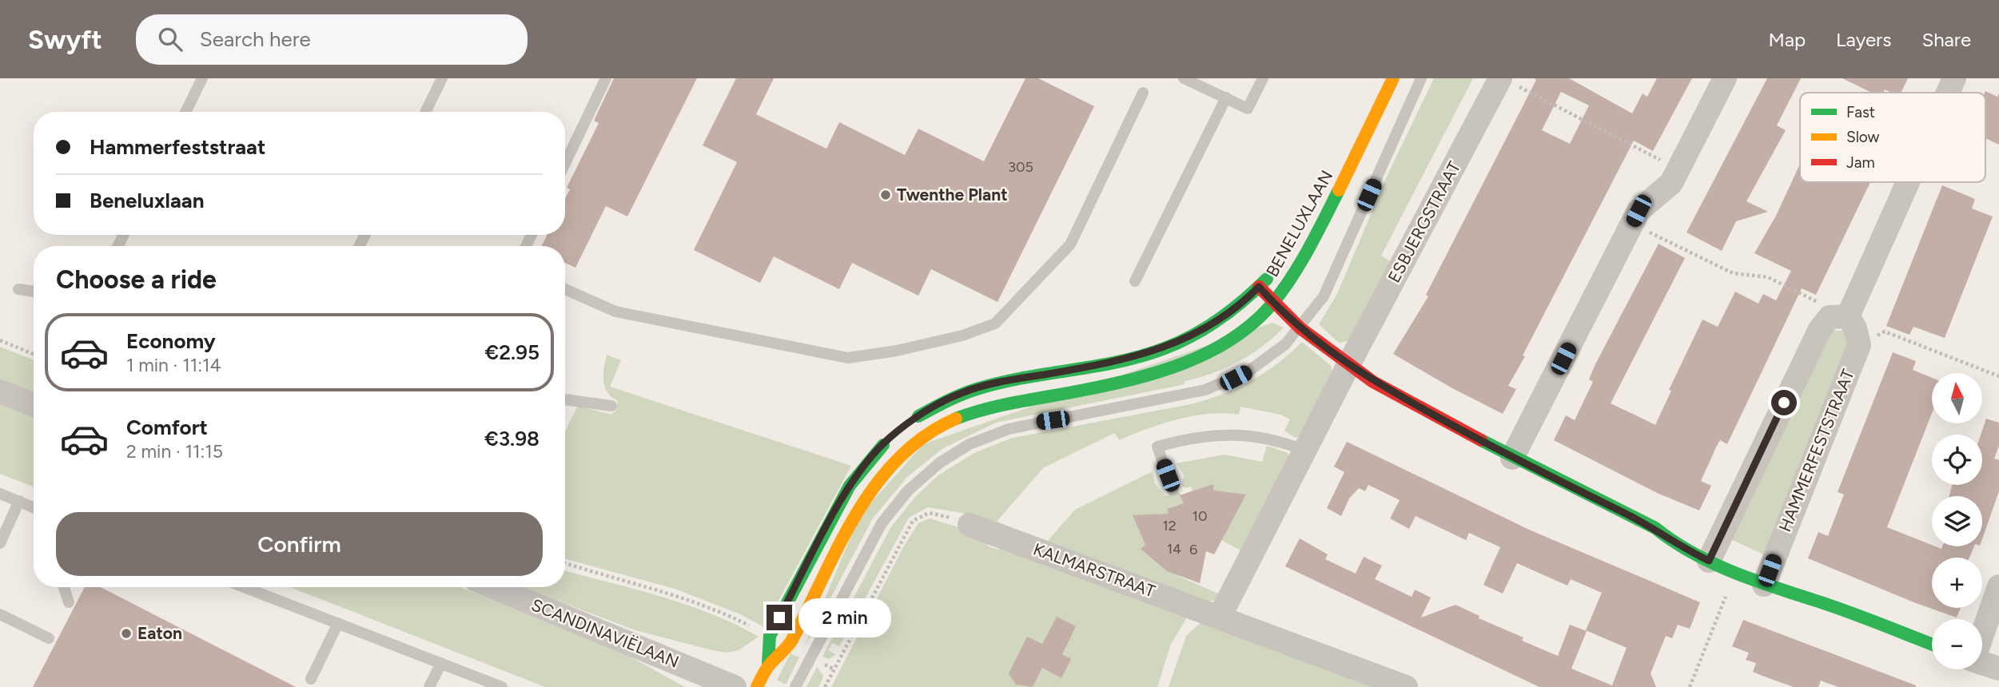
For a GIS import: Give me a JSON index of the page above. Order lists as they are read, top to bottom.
{
  "streets": {
    "street": [
      "ESBJERGSTRAAT",
      "BENELUXLAAN",
      "HAMMERFESTSTRAAT",
      "KALMARSTRAAT",
      "SCANDINAVIËLAAN"
    ]
  },
  "places": ["Twenthe Plant", "Eaton"],
  "house_numbers": [
    "305",
    "10",
    "12",
    "14",
    "6"
  ],
  "legend": ["Fast", "Slow", "Jam"],
  "north": "top",
  "page": {
    "header": "Swyft",
    "search": "Search here",
    "nav": ["Map", "Layers", "Share"],
    "banner": ["Hammerfeststraat", "Beneluxlaan"],
    "heading": "Choose a ride",
    "list": [
      {
        "name": "Economy",
        "note": "1 min · 11:14",
        "value": "€2.95"
      },
      {
        "name": "Comfort",
        "note": "2 min · 11:15",
        "value": "€3.98"
      }
    ],
    "map_buttons": ["+", "−"],
    "buttons": "Confirm",
    "bubble": "2 min"
  }
}
